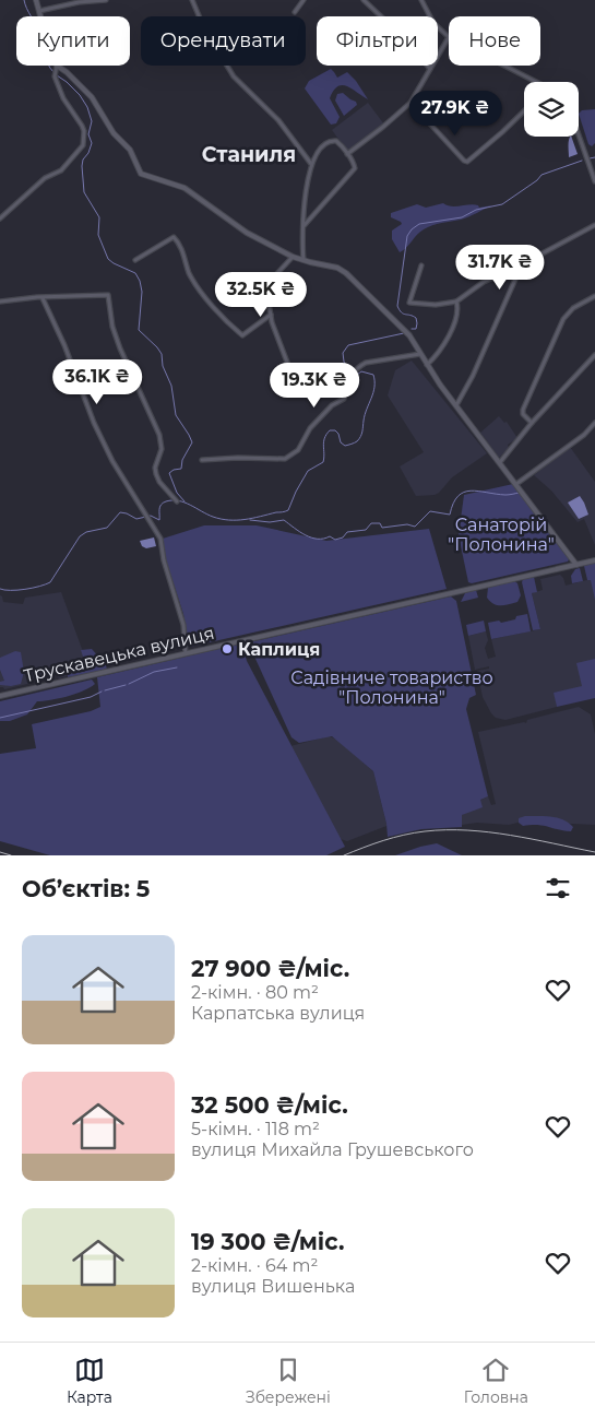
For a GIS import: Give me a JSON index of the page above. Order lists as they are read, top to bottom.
{
  "streets": {
    "street": ["Трускавецька вулиця"]
  },
  "districts": ["Станиля"],
  "parks": ["Санаторій \"Полонина\"", "Садівниче товариство \"Полонина\""],
  "places": ["Каплиця"],
  "page": {
    "chip": [
      "Купити",
      "Орендувати",
      "Фільтри",
      "Нове"
    ],
    "price": [
      "27.9K ₴",
      "31.7K ₴",
      "32.5K ₴",
      "36.1K ₴",
      "19.3K ₴"
    ],
    "heading": "Об’єктів: 5",
    "list": [
      {
        "name": "27 900 ₴/міс.",
        "note": "2-кімн. · 80 m² · Карпатська вулиця"
      },
      {
        "name": "32 500 ₴/міс.",
        "note": "5-кімн. · 118 m² · вулиця Михайла Грушевського"
      },
      {
        "name": "19 300 ₴/міс.",
        "note": "2-кімн. · 64 m² · вулиця Вишенька"
      }
    ],
    "tabs": ["Карта", "Збережені", "Головна"]
  }
}
